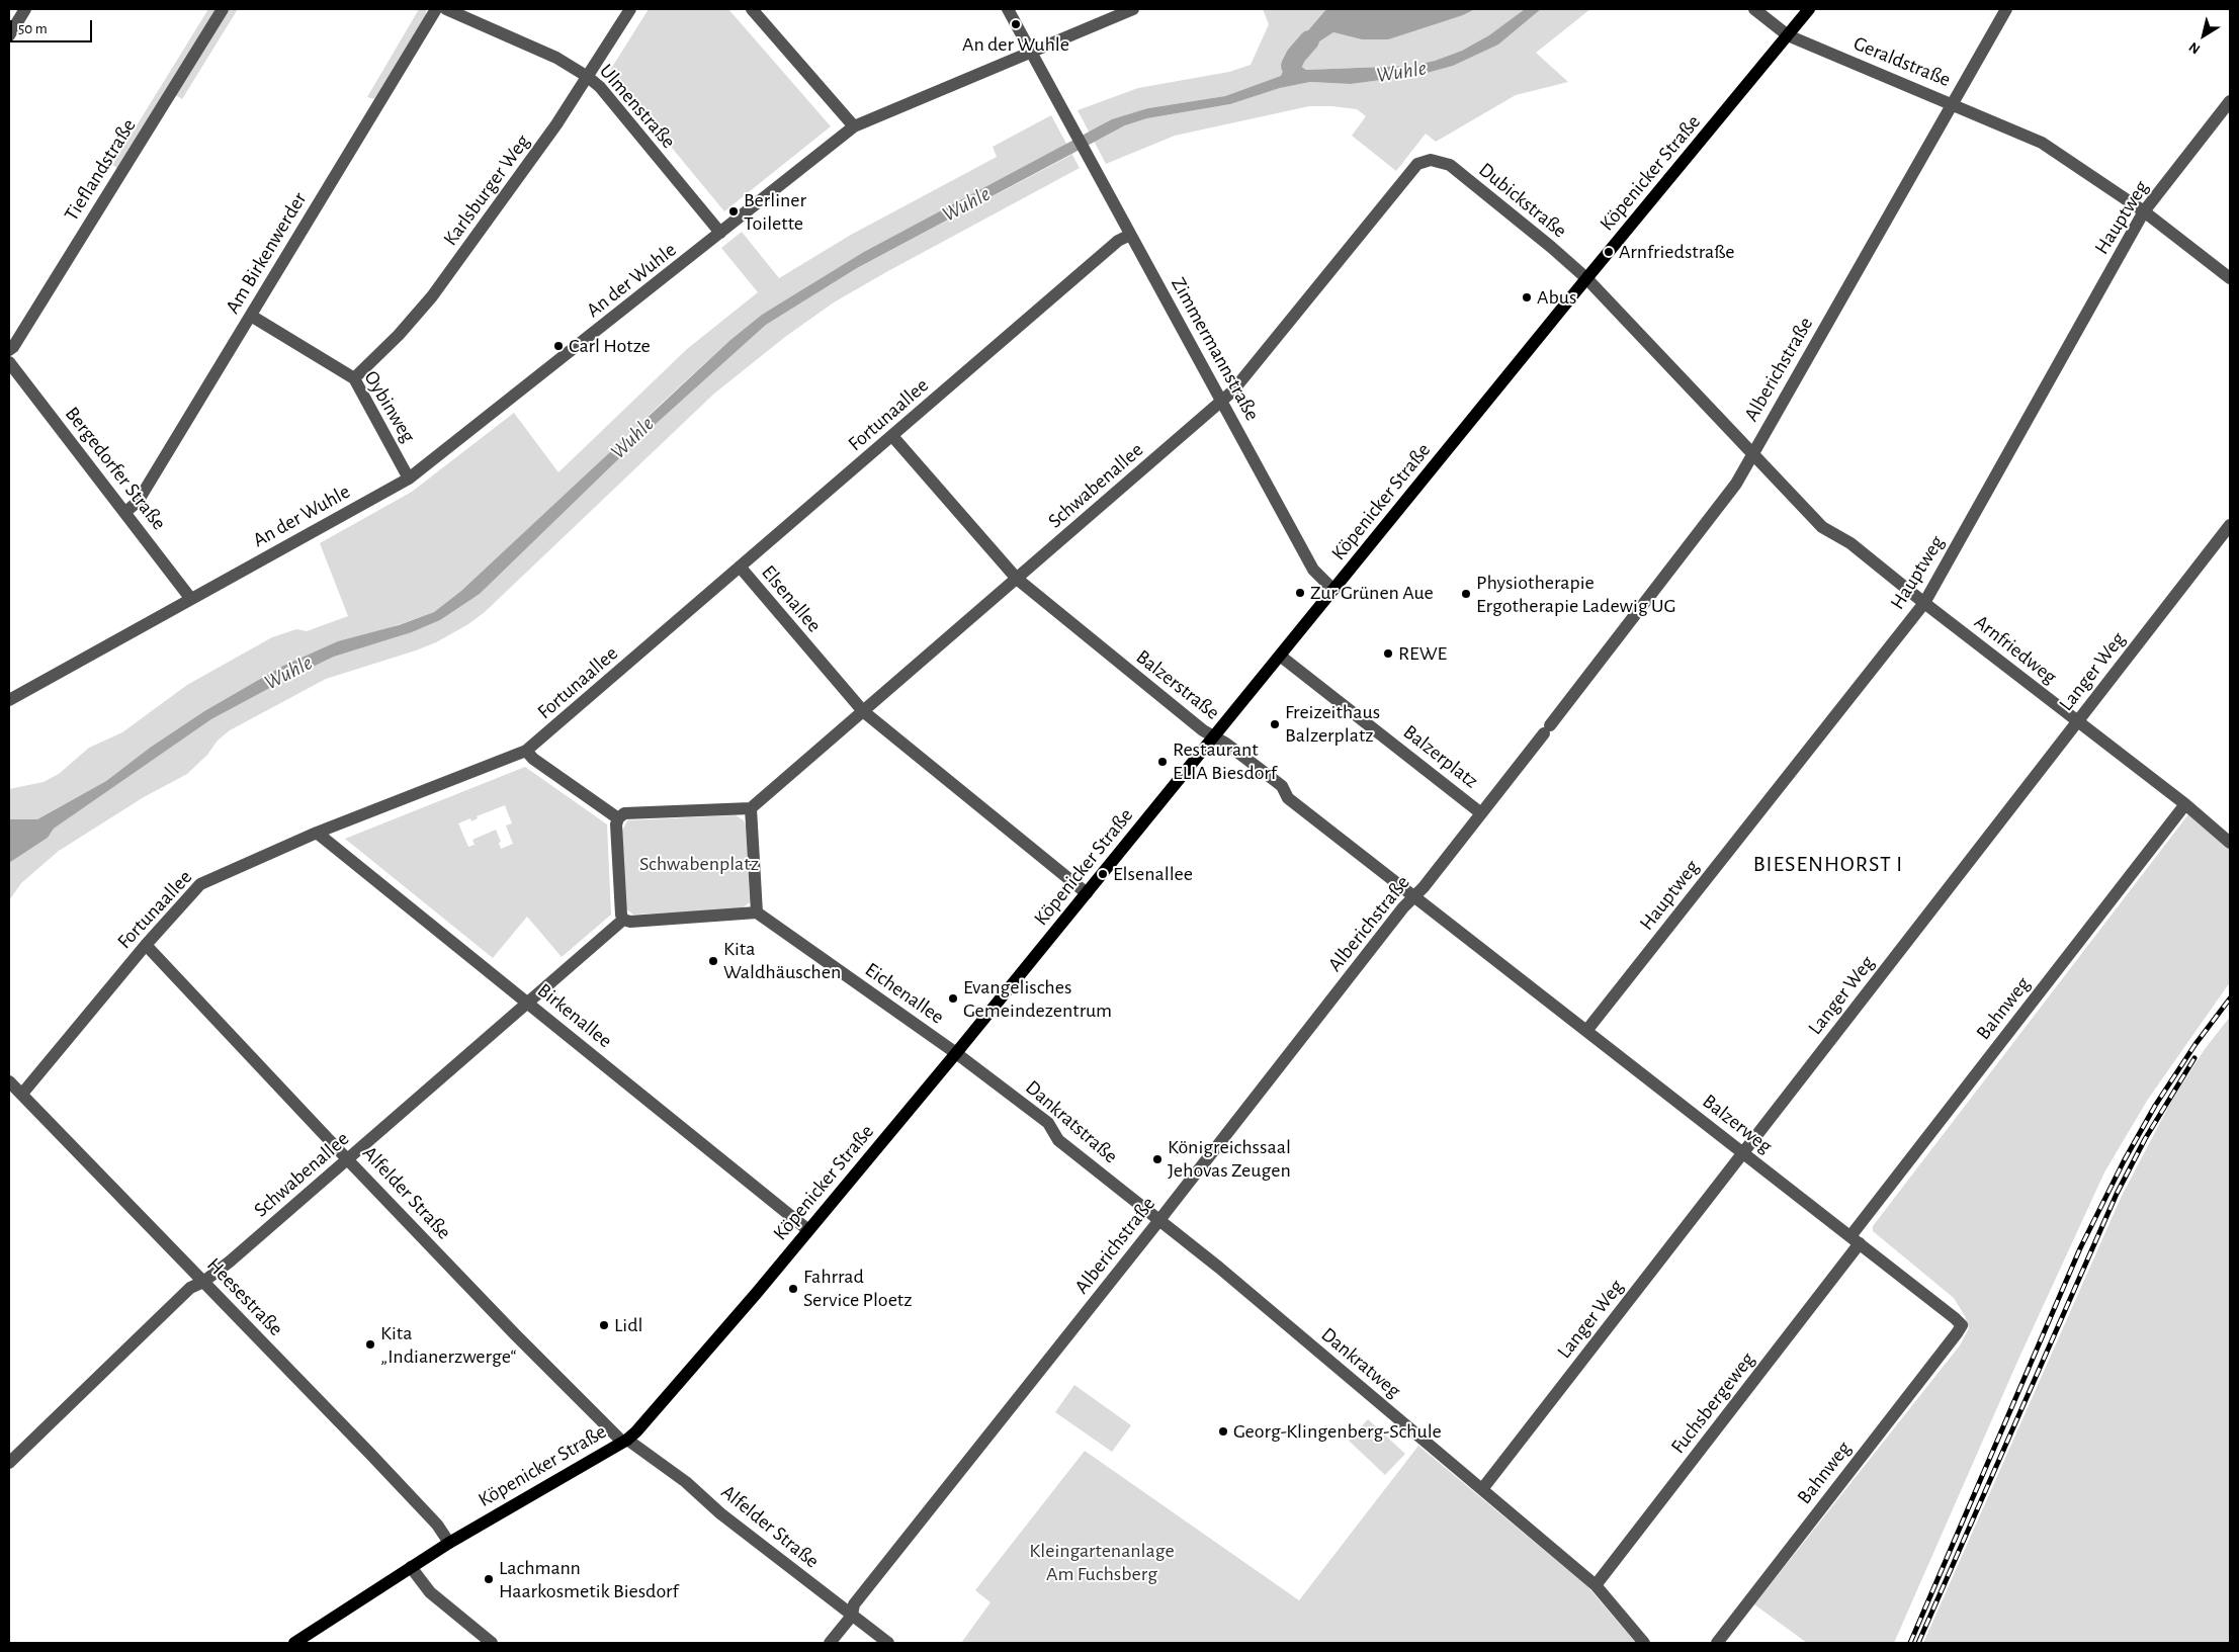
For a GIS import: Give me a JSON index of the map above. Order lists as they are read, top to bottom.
{
  "streets": {
    "main road": ["Köpenicker Straße"],
    "street": [
      "Geraldstraße",
      "Ulmenstraße",
      "Tieflandstraße",
      "Karlsburger Weg",
      "Dubickstraße",
      "Hauptweg",
      "Am Birkenwerder",
      "An der Wuhle",
      "Zimmermannstraße",
      "Alberichstraße",
      "Oybinweg",
      "Fortunaallee",
      "Bergedorfer Straße",
      "Schwabenallee",
      "Elsenallee",
      "Arnfriedweg",
      "Langer Weg",
      "Balzerstraße",
      "Balzerplatz",
      "Eichenallee",
      "Bahnweg",
      "Birkenallee",
      "Dankratstraße",
      "Balzerweg",
      "Alfelder Straße",
      "Heesestraße",
      "Dankratweg",
      "Fuchsbergeweg"
    ]
  },
  "crossings": [
    ["Geraldstraße", "Köpenicker Straße"],
    ["Geraldstraße", "Hauptweg"],
    ["Geraldstraße", "Alberichstraße"],
    ["Ulmenstraße", "Karlsburger Weg"],
    ["Ulmenstraße", "An der Wuhle"],
    ["Köpenicker Straße", "Dubickstraße"],
    ["Köpenicker Straße", "Zimmermannstraße"],
    ["Köpenicker Straße", "Elsenallee"],
    ["Köpenicker Straße", "Balzerstraße"],
    ["Köpenicker Straße", "Balzerplatz"],
    ["Köpenicker Straße", "Eichenallee"],
    ["Köpenicker Straße", "Birkenallee"],
    ["Köpenicker Straße", "Dankratstraße"],
    ["Köpenicker Straße", "Alfelder Straße"],
    ["Köpenicker Straße", "Heesestraße"],
    ["Karlsburger Weg", "Oybinweg"],
    ["Dubickstraße", "Schwabenallee"],
    ["Hauptweg", "Arnfriedweg"],
    ["Hauptweg", "Balzerweg"],
    ["Am Birkenwerder", "Oybinweg"],
    ["Am Birkenwerder", "Bergedorfer Straße"],
    ["An der Wuhle", "Zimmermannstraße"],
    ["An der Wuhle", "Oybinweg"],
    ["An der Wuhle", "Bergedorfer Straße"],
    ["Zimmermannstraße", "Fortunaallee"],
    ["Zimmermannstraße", "Schwabenallee"],
    ["Alberichstraße", "Arnfriedweg"],
    ["Alberichstraße", "Balzerstraße"],
    ["Alberichstraße", "Balzerplatz"],
    ["Alberichstraße", "Dankratstraße"],
    ["Alberichstraße", "Alfelder Straße"],
    ["Alberichstraße", "Dankratweg"],
    ["Fortunaallee", "Elsenallee"],
    ["Fortunaallee", "Balzerstraße"],
    ["Fortunaallee", "Birkenallee"],
    ["Fortunaallee", "Alfelder Straße"],
    ["Fortunaallee", "Heesestraße"],
    ["Schwabenallee", "Elsenallee"],
    ["Schwabenallee", "Balzerstraße"],
    ["Schwabenallee", "Birkenallee"],
    ["Schwabenallee", "Alfelder Straße"],
    ["Schwabenallee", "Heesestraße"],
    ["Arnfriedweg", "Langer Weg"],
    ["Arnfriedweg", "Bahnweg"],
    ["Langer Weg", "Balzerweg"],
    ["Langer Weg", "Dankratweg"],
    ["Balzerstraße", "Balzerweg"],
    ["Eichenallee", "Dankratstraße"],
    ["Bahnweg", "Balzerweg"],
    ["Bahnweg", "Fuchsbergeweg"],
    ["Dankratstraße", "Dankratweg"],
    ["Balzerweg", "Fuchsbergeweg"],
    ["Dankratweg", "Fuchsbergeweg"]
  ],
  "districts": ["BIESENHORST I"],
  "water": ["Wuhle"],
  "parks": ["Schwabenplatz", "Kleingartenanlage Am Fuchsberg"],
  "places": [
    "An der Wuhle",
    "Berliner Toilette",
    "Arnfriedstraße",
    "Abus",
    "Carl Hotze",
    "Zur Grünen Aue",
    "Physiotherapie Ergotherapie Ladewig UG",
    "REWE",
    "Freizeithaus Balzerplatz",
    "Restaurant ELIA Biesdorf",
    "Elsenallee",
    "Kita Waldhäuschen",
    "Evangelisches Gemeindezentrum",
    "Königreichssaal Jehovas Zeugen",
    "Fahrrad Service Ploetz",
    "Lidl",
    "Kita „Indianerzwerge“",
    "Georg-Klingenberg-Schule",
    "Lachmann Haarkosmetik Biesdorf"
  ],
  "scale_bar": "50 m",
  "north": "bottom left"
}
